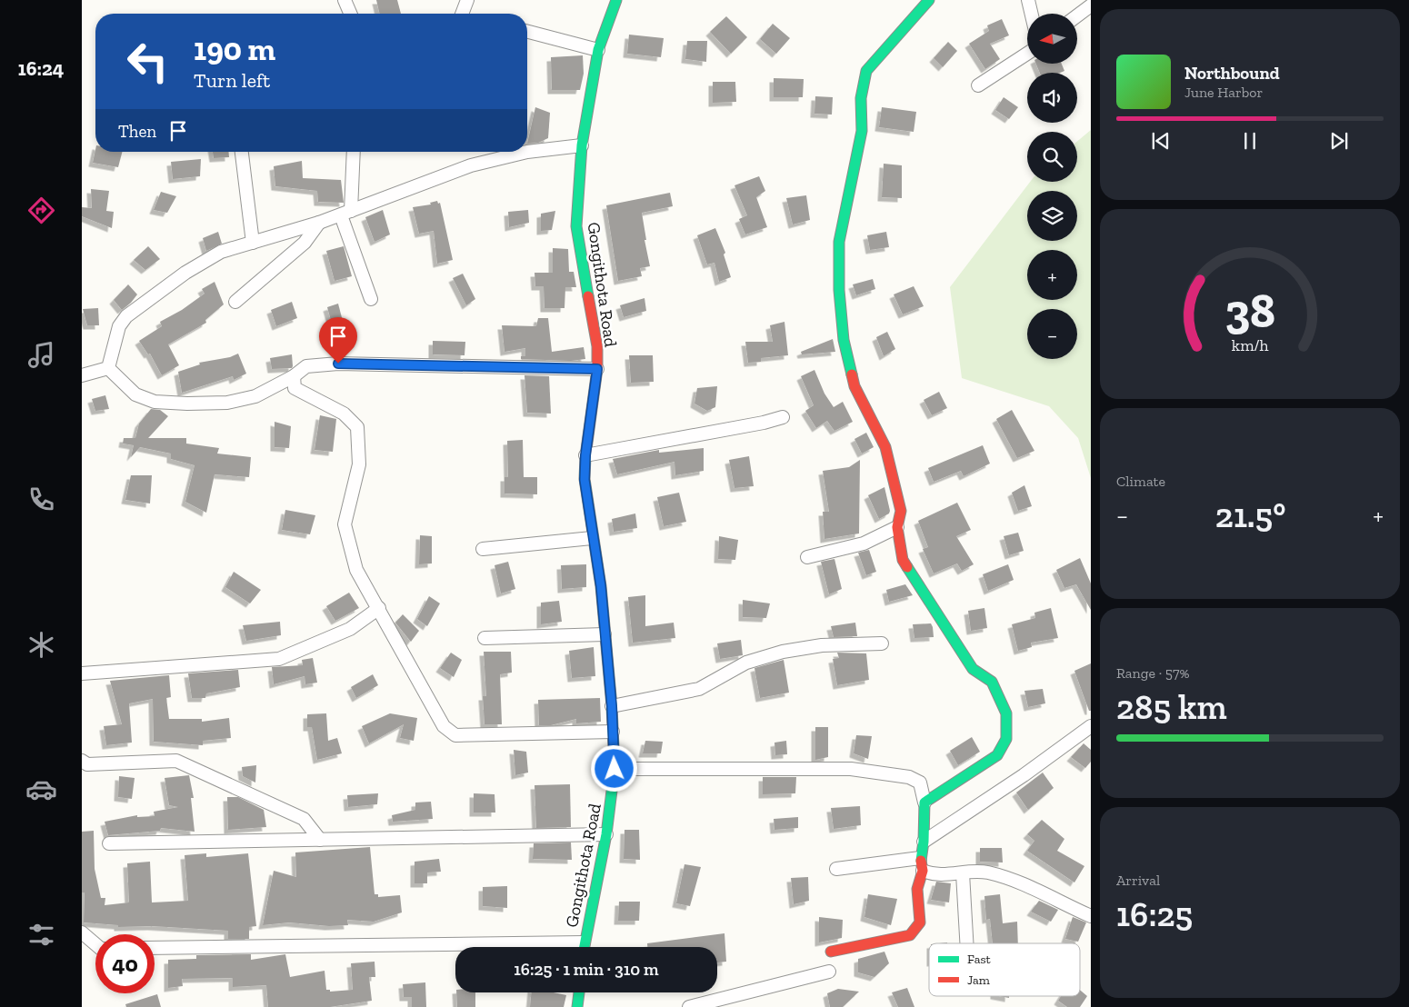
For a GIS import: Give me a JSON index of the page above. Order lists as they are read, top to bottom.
{
  "streets": {
    "street": ["Gongithota Road"]
  },
  "legend": ["Fast", "Jam"],
  "north": "left",
  "page": {
    "tabs": "16:24",
    "map_buttons": ["+", "−"],
    "turn": ["190 m", "Turn left"],
    "song": ["Northbound", "June Harbor"],
    "then": "Then",
    "tile": [
      "Climate",
      ["Range · 57%", "285 km"],
      ["Arrival", "16:25"]
    ],
    "heat": ["−", "21.5°", "+"],
    "limit": "40",
    "trip": "16:25 · 1 min · 310 m",
    "gauge": ["38", "km/h"]
  }
}
